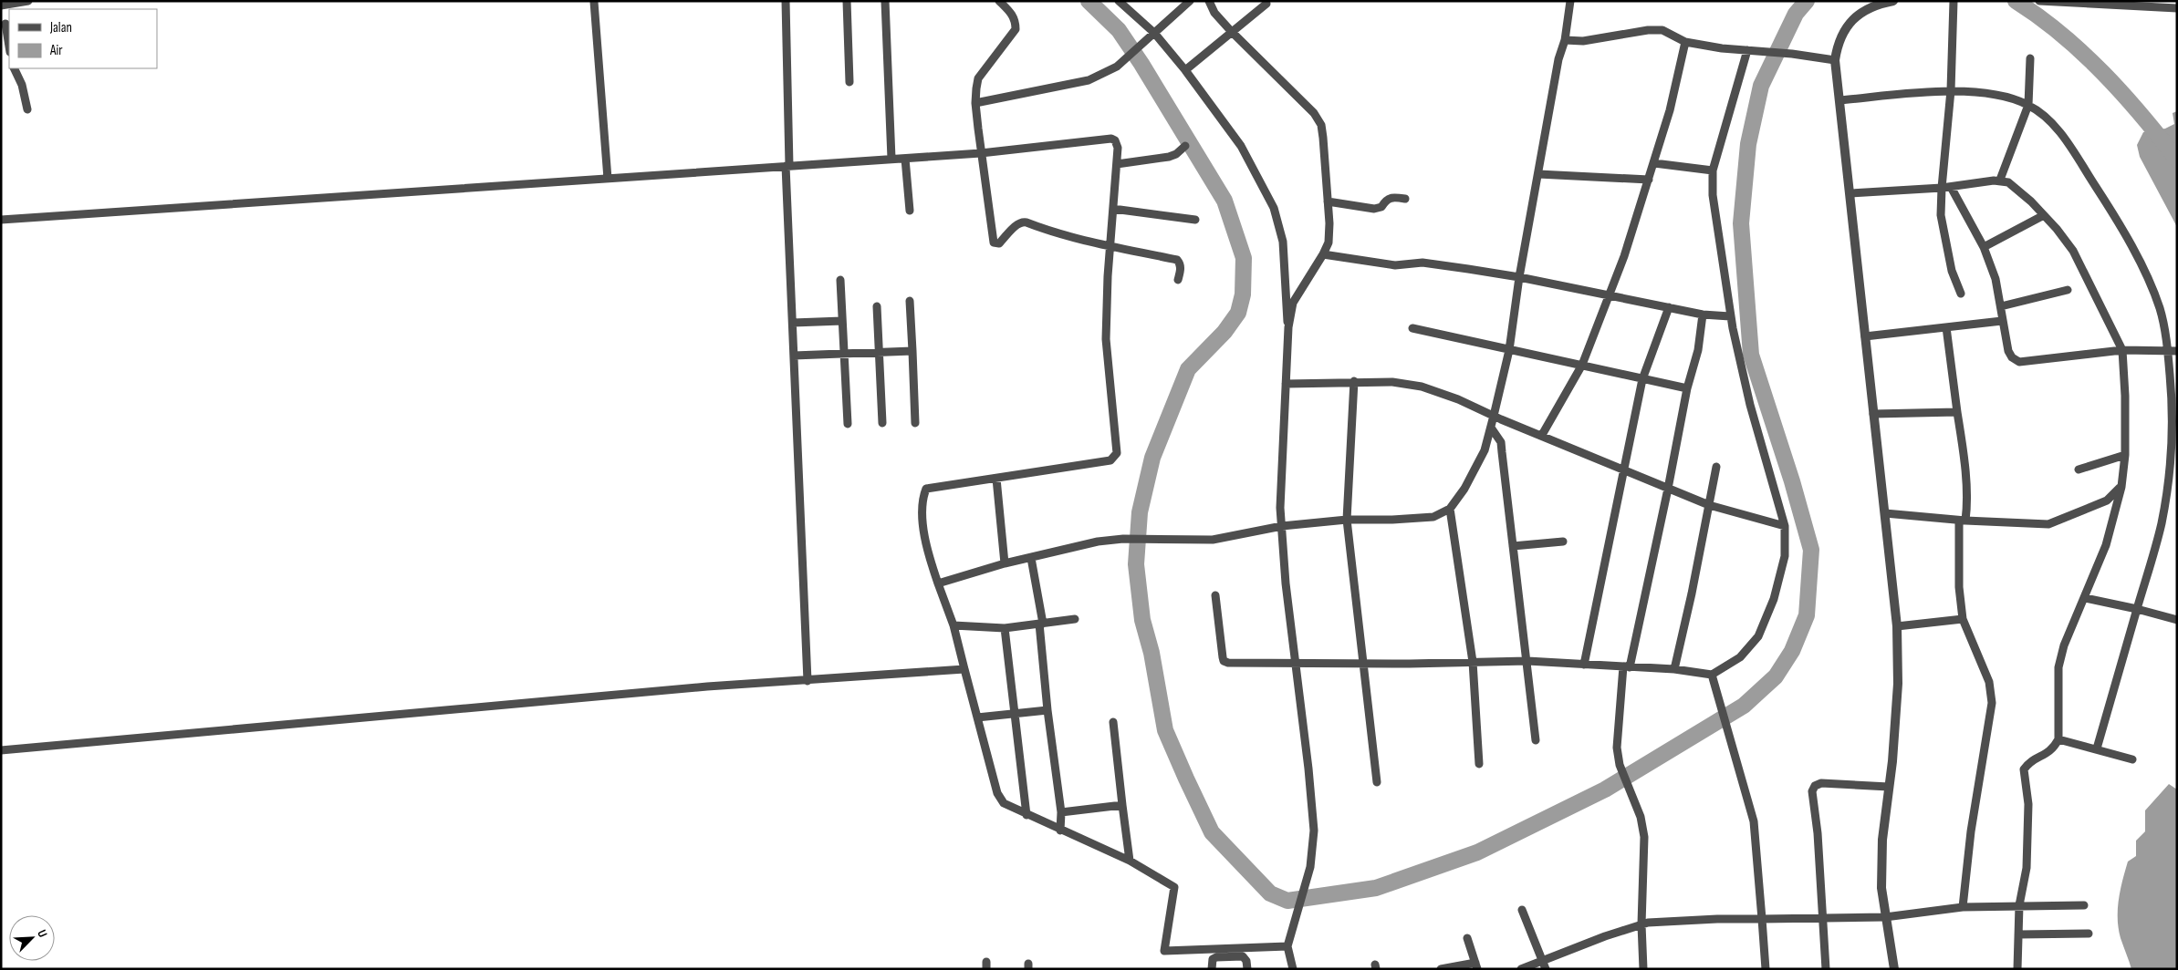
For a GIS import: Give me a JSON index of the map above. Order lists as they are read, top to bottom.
{
  "legend": ["Jalan", "Air"],
  "north": "top right"
}
